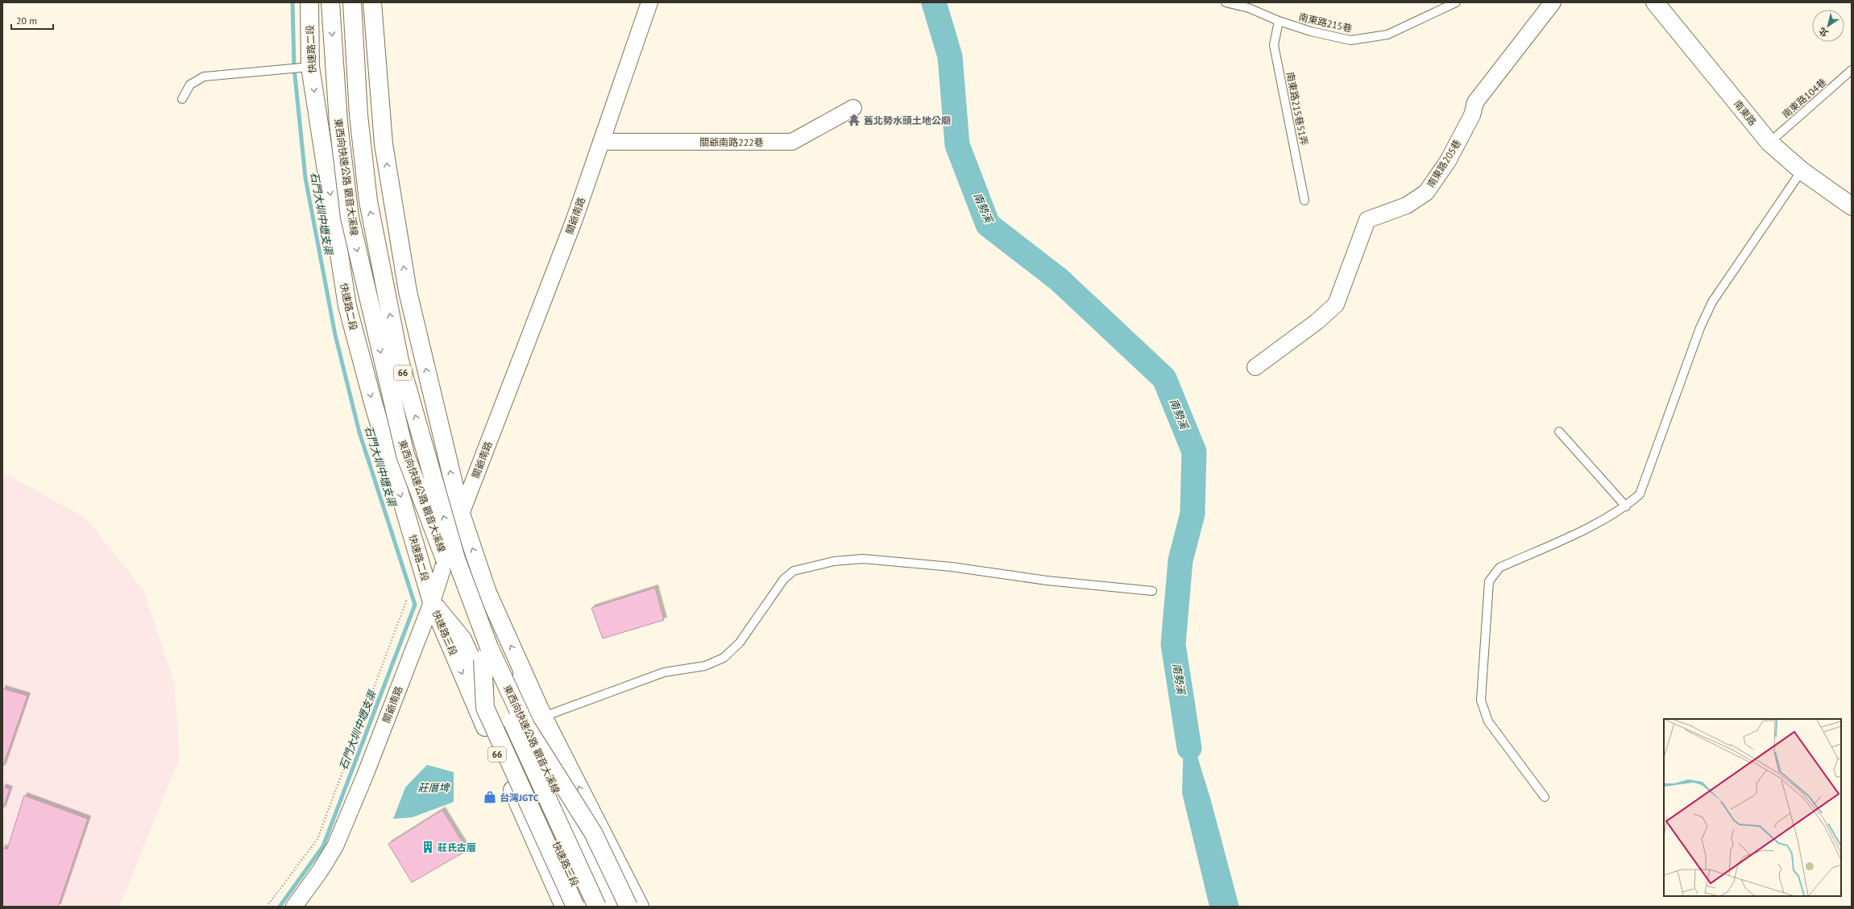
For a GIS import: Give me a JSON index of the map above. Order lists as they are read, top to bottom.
{
  "streets": {
    "main road": [
      "快速路二段",
      "南東路",
      "東西向快速公路 觀音大溪線",
      "66",
      "快速路三段"
    ],
    "street": ["關爺南路222巷", "南東路205巷", "關爺南路"],
    "lane": ["南東路215巷", "南東路104巷", "南東路215巷51弄"]
  },
  "crossings": [
    ["南東路215巷", "南東路215巷51弄"],
    ["快速路二段", "關爺南路"],
    ["快速路二段", "快速路三段"],
    ["南東路104巷", "南東路"],
    ["關爺南路222巷", "關爺南路"],
    ["東西向快速公路 觀音大溪線", "66"],
    ["關爺南路", "66"],
    ["關爺南路", "快速路三段"]
  ],
  "water": ["南勢溪", "石門大圳中壢支渠", "莊厝埤"],
  "places": {
    "temple": ["舊北勢水頭土地公廟"],
    "shop": ["台灣JGTC"],
    "building": ["莊氏古厝"]
  },
  "scale_bar": "20 m",
  "north": "bottom left"
}
